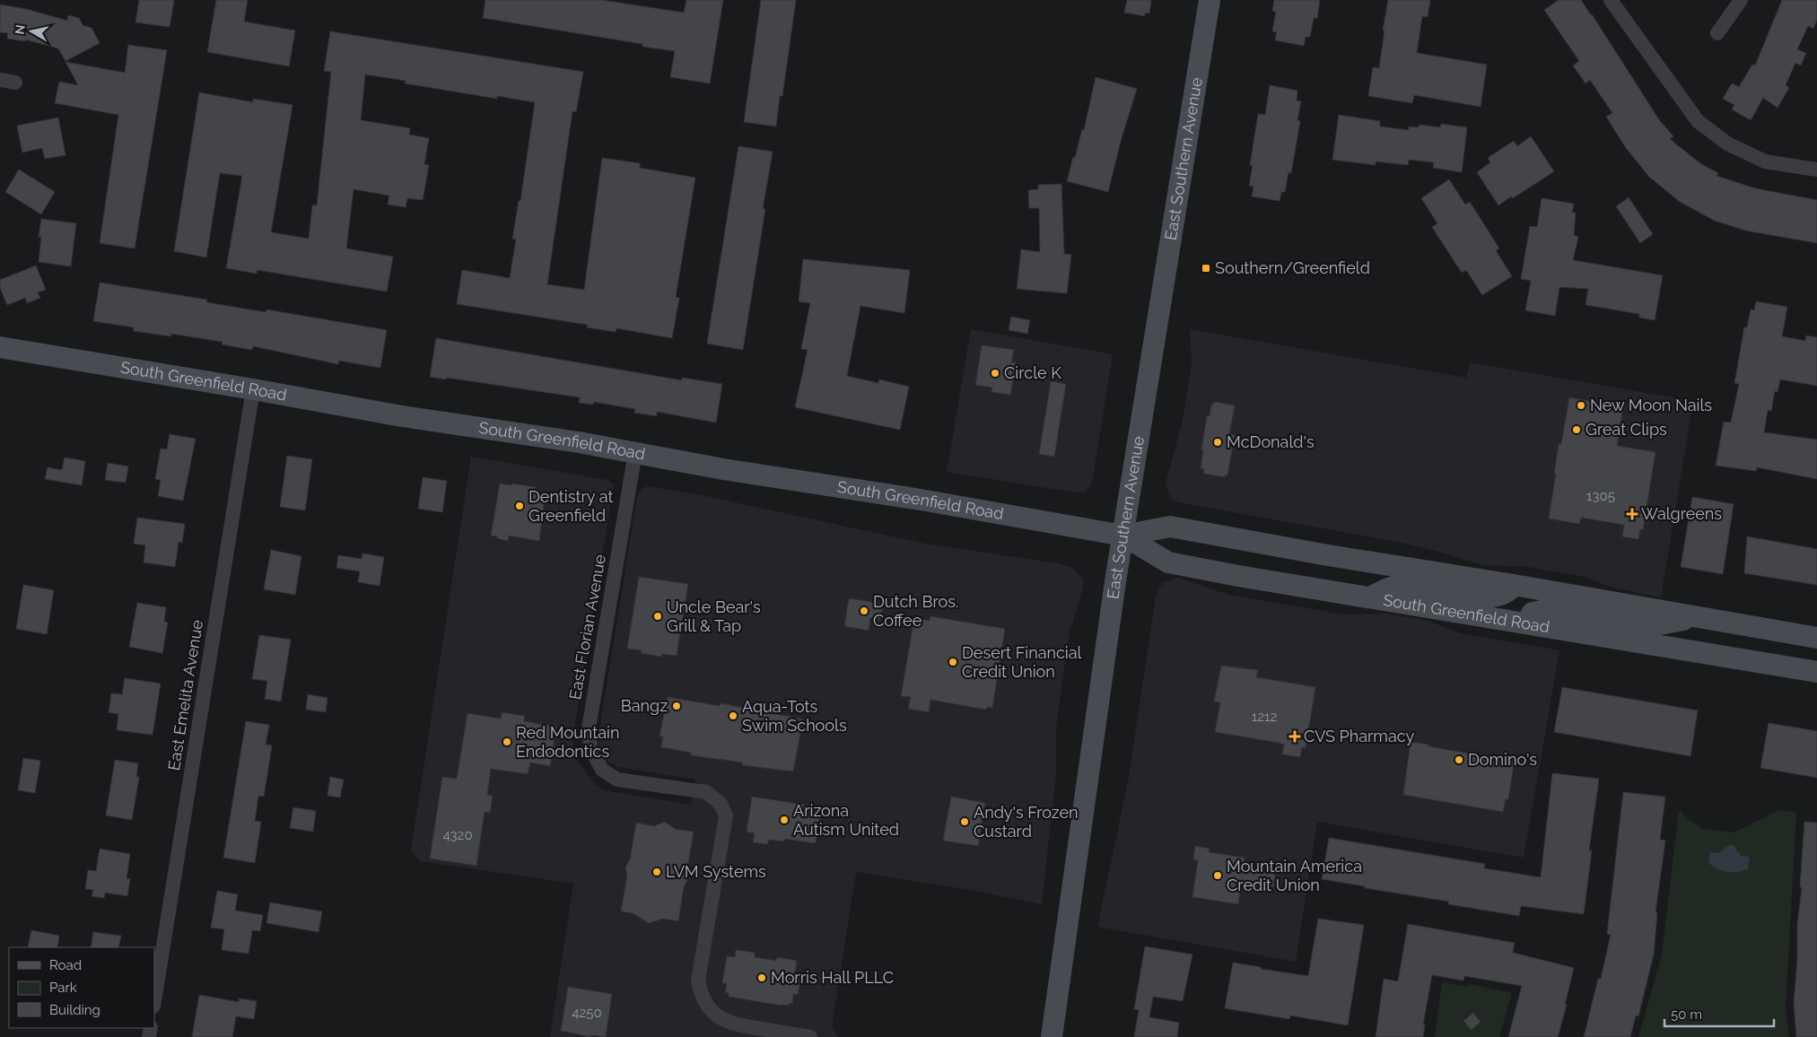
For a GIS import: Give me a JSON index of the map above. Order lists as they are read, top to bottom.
{
  "streets": {
    "main road": ["East Southern Avenue", "South Greenfield Road"],
    "street": ["East Florian Avenue", "East Emelita Avenue"]
  },
  "crossings": [
    ["East Southern Avenue", "South Greenfield Road"],
    ["South Greenfield Road", "East Florian Avenue"],
    ["South Greenfield Road", "East Emelita Avenue"]
  ],
  "places": {
    "transit": ["Southern/Greenfield"],
    "other": [
      "Circle K",
      "New Moon Nails",
      "Great Clips",
      "McDonald's",
      "Dentistry at Greenfield",
      "Dutch Bros. Coffee",
      "Uncle Bear's Grill & Tap",
      "Desert Financial Credit Union",
      "Bangz",
      "Aqua-Tots Swim Schools",
      "Red Mountain Endodontics",
      "Domino's",
      "Arizona Autism United",
      "Andy's Frozen Custard",
      "LVM Systems",
      "Mountain America Credit Union",
      "Morris Hall PLLC"
    ],
    "health": ["Walgreens", "CVS Pharmacy"]
  },
  "house_numbers": [
    "1305",
    "1212",
    "4320",
    "4250"
  ],
  "legend": ["Road", "Park", "Building"],
  "scale_bar": "50 m",
  "north": "left"
}
